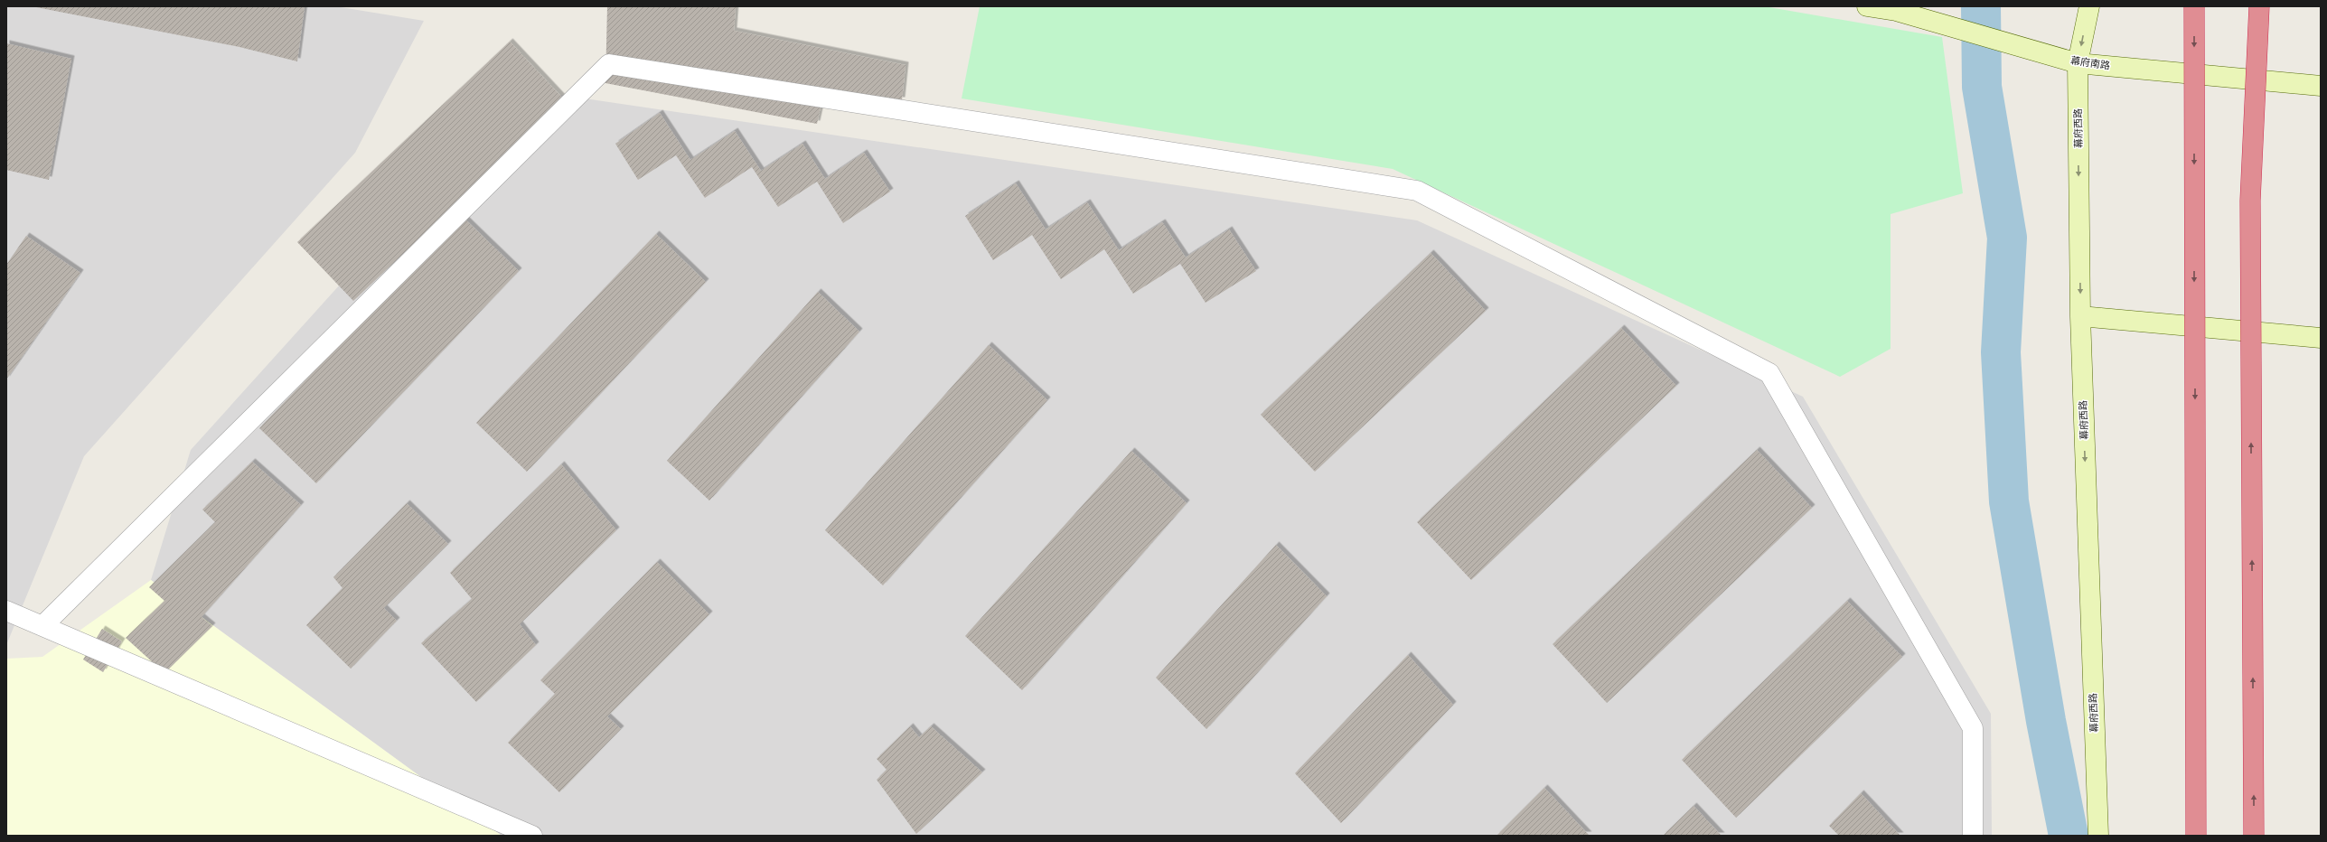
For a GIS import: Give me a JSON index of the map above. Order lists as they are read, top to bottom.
{
  "streets": {
    "main road": ["幕府南路", "幕府西路"]
  },
  "crossings": [
    ["幕府南路", "幕府西路"]
  ],
  "one_way": ["幕府西路"]
}
